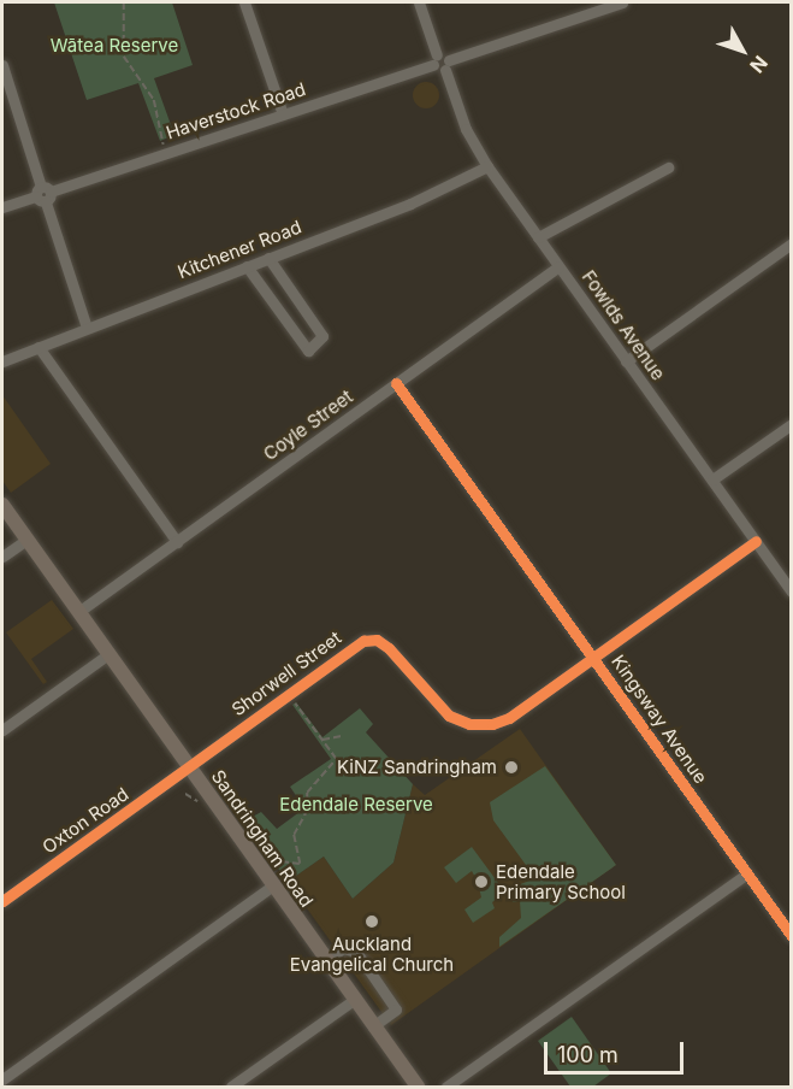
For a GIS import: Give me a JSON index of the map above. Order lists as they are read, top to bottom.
{
  "streets": {
    "main road": ["Sandringham Road"],
    "street": [
      "Haverstock Road",
      "Kitchener Road",
      "Fowlds Avenue",
      "Coyle Street",
      "Shorwell Street",
      "Kingsway Avenue",
      "Oxton Road"
    ]
  },
  "crossings": [
    ["Kitchener Road", "Fowlds Avenue"],
    ["Fowlds Avenue", "Coyle Street"],
    ["Fowlds Avenue", "Shorwell Street"],
    ["Coyle Street", "Kingsway Avenue"],
    ["Coyle Street", "Sandringham Road"],
    ["Shorwell Street", "Kingsway Avenue"],
    ["Shorwell Street", "Oxton Road"],
    ["Shorwell Street", "Sandringham Road"],
    ["Oxton Road", "Sandringham Road"]
  ],
  "parks": ["Wātea Reserve", "Edendale Reserve"],
  "places": ["KiNZ Sandringham", "Edendale Primary School", "Auckland Evangelical Church"],
  "scale_bar": "100 m",
  "north": "bottom right"
}
